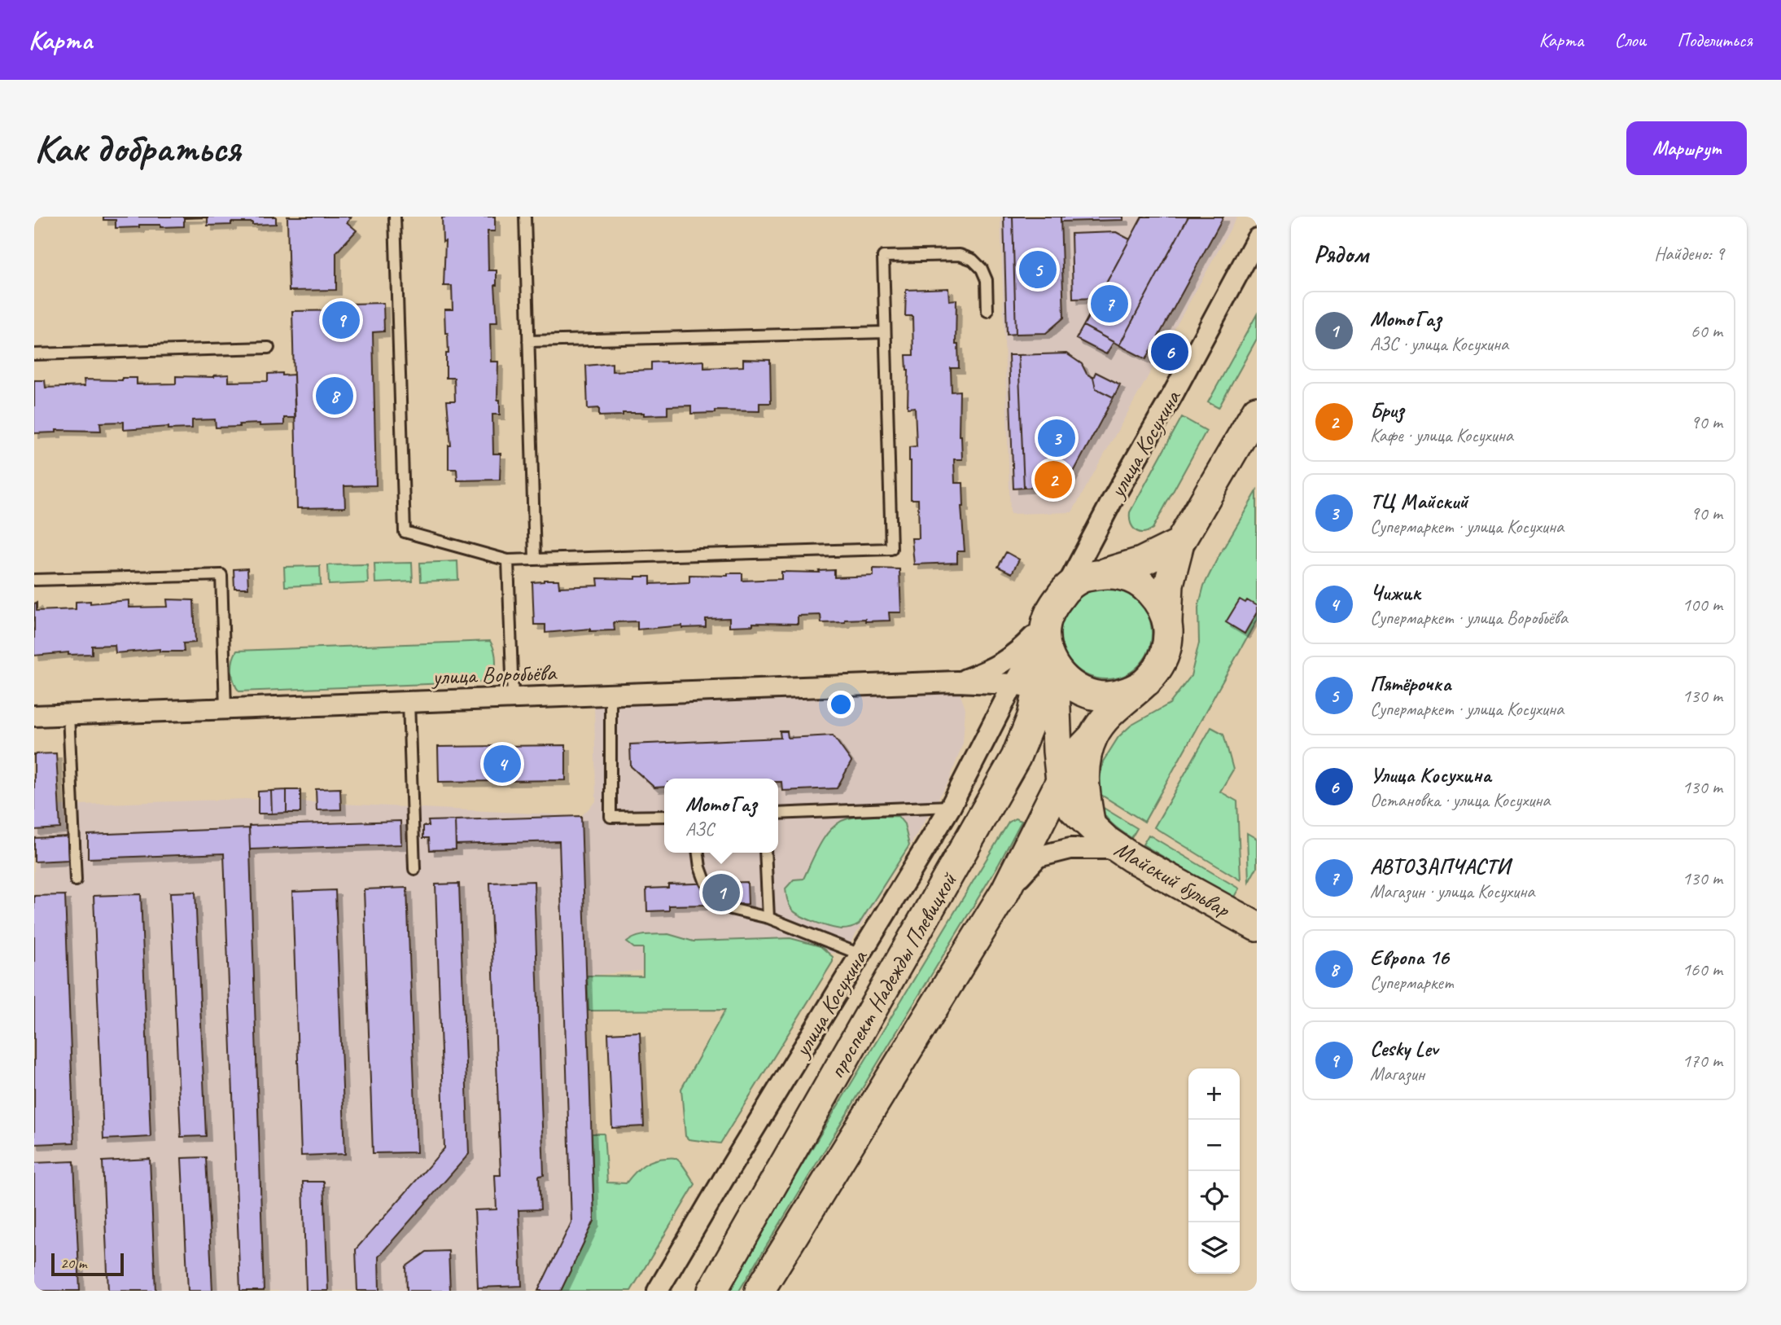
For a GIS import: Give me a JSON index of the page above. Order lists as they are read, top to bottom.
{
  "streets": {
    "main road": ["Майский бульвар", "проспект Надежды Плевицкой"],
    "street": ["улица Косухина", "улица Воробьёва"]
  },
  "crossings": [
    ["улица Косухина", "проспект Надежды Плевицкой"]
  ],
  "scale_bar": "20 m",
  "page": {
    "header": "Карта",
    "nav": ["Карта", "Слои", "Поделиться"],
    "buttons": "Маршрут",
    "title": "Как добраться",
    "heading": ["Рядом", "Найдено: 9"],
    "pins": [
      "5",
      "7",
      "9",
      "6",
      "8",
      "3",
      "2",
      "4",
      "1"
    ],
    "list": [
      {
        "mark": "1",
        "name": "МотоГаз",
        "note": "АЗС · улица Косухина",
        "value": "60 m"
      },
      {
        "mark": "2",
        "name": "Бриз",
        "note": "Кафе · улица Косухина",
        "value": "90 m"
      },
      {
        "mark": "3",
        "name": "ТЦ Майский",
        "note": "Супермаркет · улица Косухина",
        "value": "90 m"
      },
      {
        "mark": "4",
        "name": "Чижик",
        "note": "Супермаркет · улица Воробьёва",
        "value": "100 m"
      },
      {
        "mark": "5",
        "name": "Пятёрочка",
        "note": "Супермаркет · улица Косухина",
        "value": "130 m"
      },
      {
        "mark": "6",
        "name": "Улица Косухина",
        "note": "Остановка · улица Косухина",
        "value": "130 m"
      },
      {
        "mark": "7",
        "name": "АВТОЗАПЧАСТИ",
        "note": "Магазин · улица Косухина",
        "value": "130 m"
      },
      {
        "mark": "8",
        "name": "Европа 16",
        "note": "Супермаркет",
        "value": "160 m"
      },
      {
        "mark": "9",
        "name": "Cesky Lev",
        "note": "Магазин",
        "value": "170 m"
      }
    ],
    "popup": ["МотоГаз", "АЗС"],
    "map_buttons": ["+", "−"],
    "scale": "20 m"
  }
}
